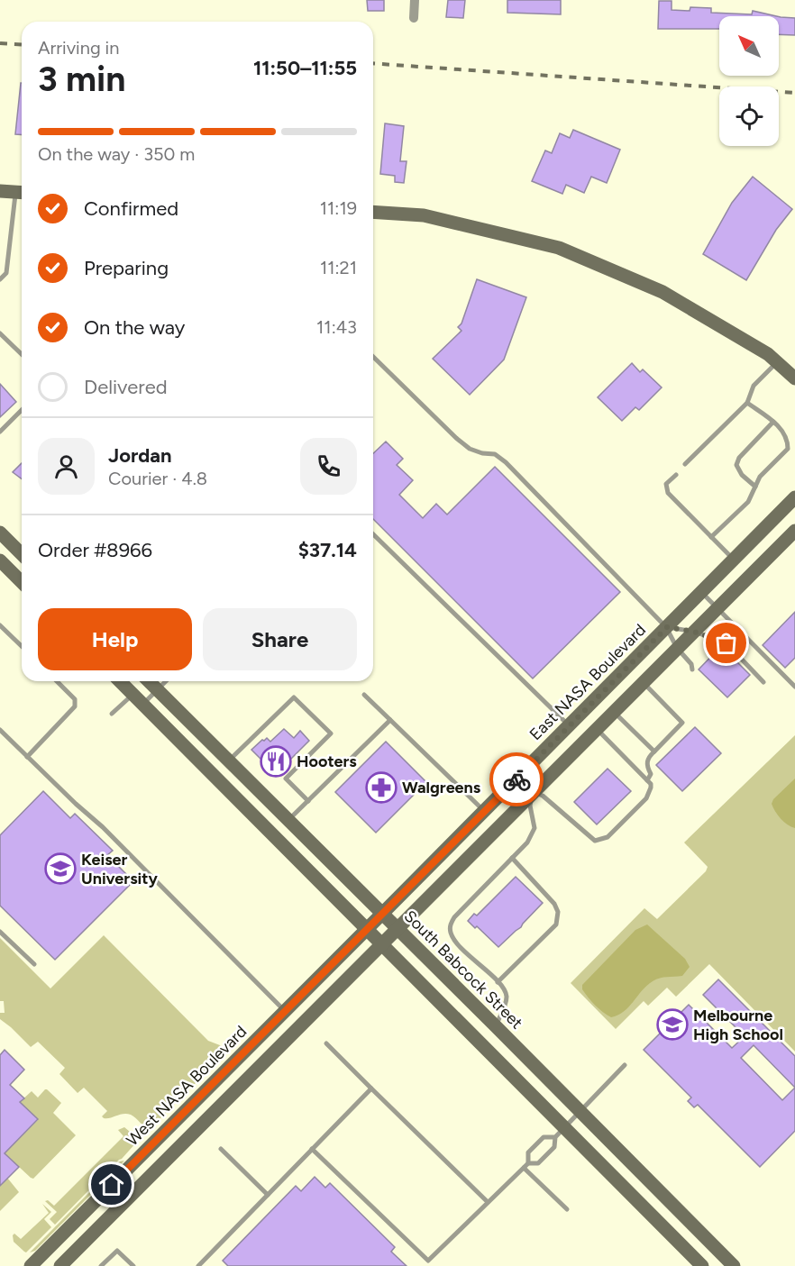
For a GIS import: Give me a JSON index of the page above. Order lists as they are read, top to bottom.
{
  "streets": {
    "main road": ["East NASA Boulevard", "South Babcock Street", "West NASA Boulevard"]
  },
  "crossings": [
    ["East NASA Boulevard", "South Babcock Street"]
  ],
  "places": {
    "restaurant": ["Hooters"],
    "pharmacy": ["Walgreens"],
    "school or university": ["Keiser University", "Melbourne High School"]
  },
  "north": "top left",
  "page": {
    "heading": ["3 min", "Arriving in", "11:50–11:55"],
    "panel": [
      "Jordan",
      "Courier · 4.8",
      "Order #8966",
      "$37.14"
    ],
    "bar": "On the way · 350 m",
    "list": [
      ["Confirmed", "11:19"],
      ["Preparing", "11:21"],
      ["On the way", "11:43"],
      "Delivered"
    ],
    "buttons": ["Help", "Share"]
  }
}
